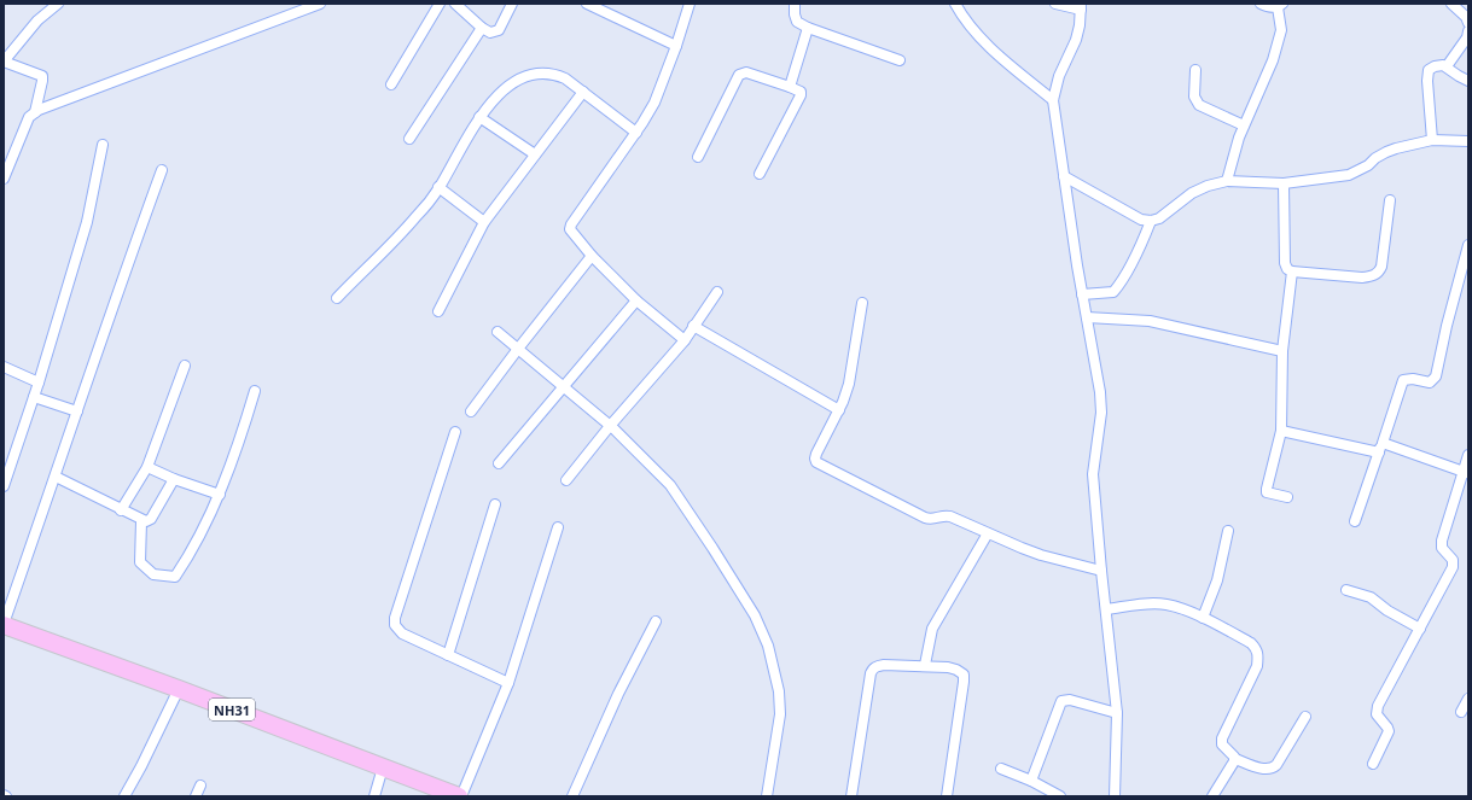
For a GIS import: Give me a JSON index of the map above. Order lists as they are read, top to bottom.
{
  "streets": {
    "highway": ["NH31"]
  }
}
